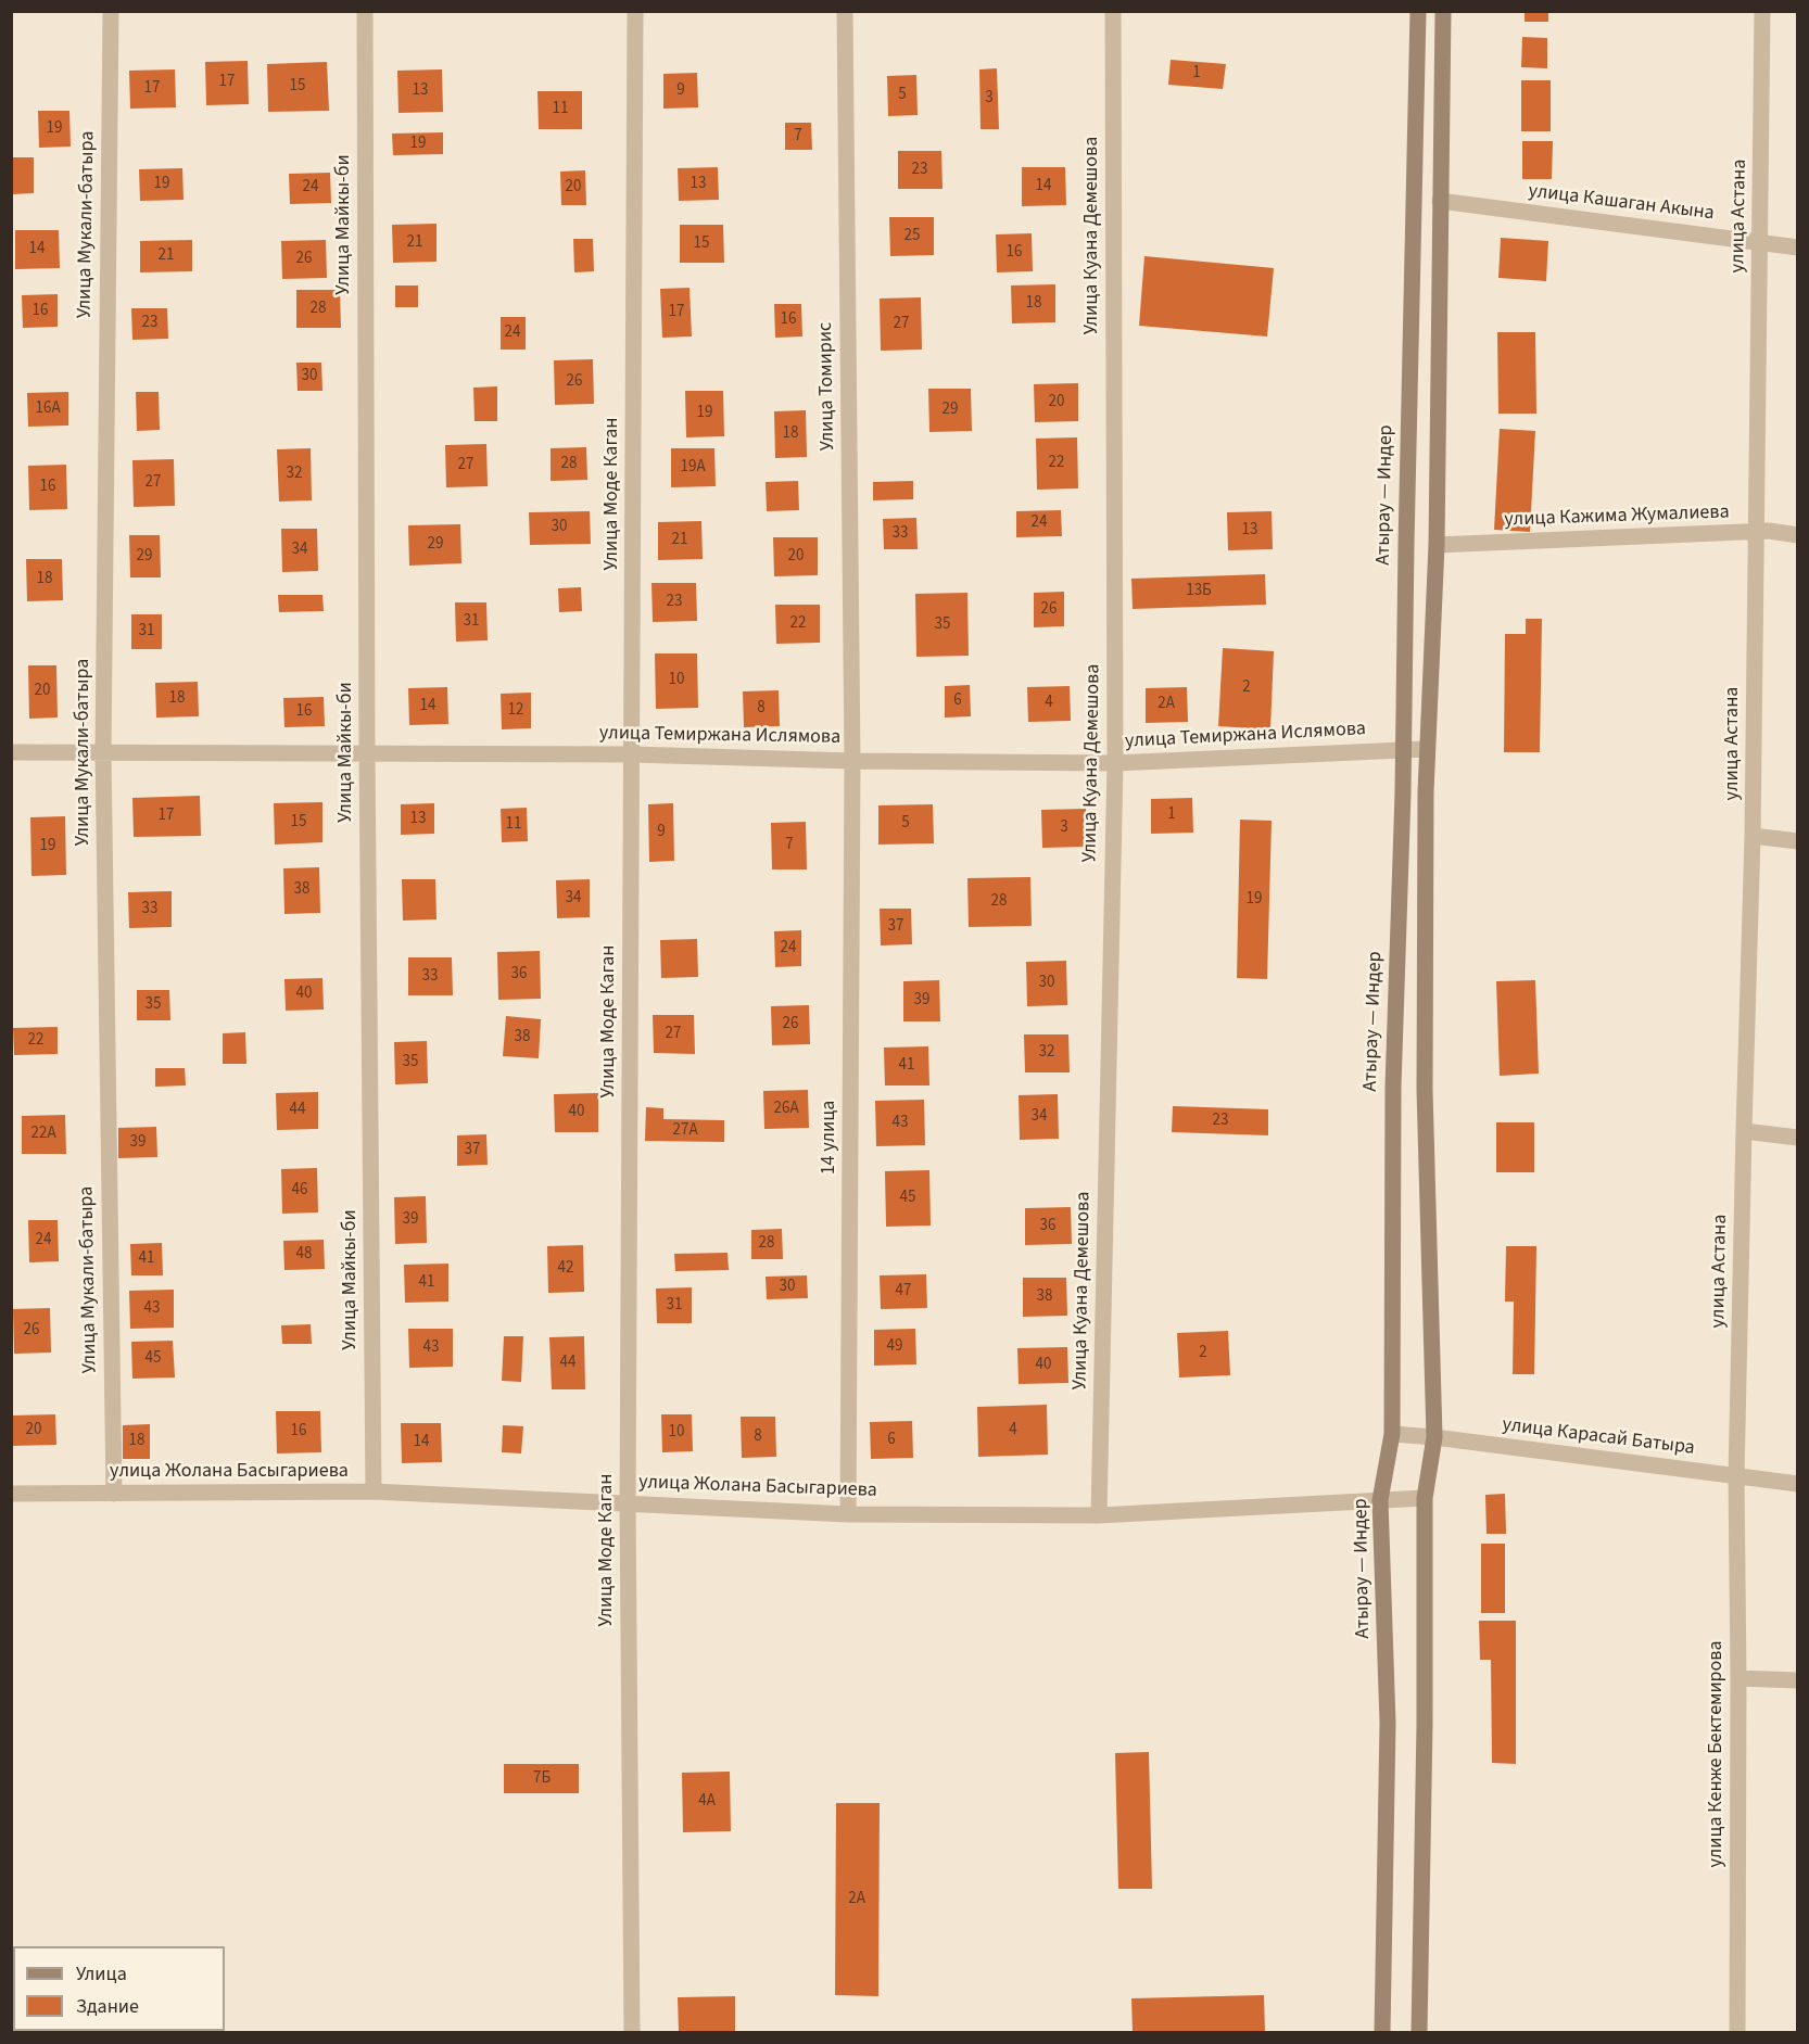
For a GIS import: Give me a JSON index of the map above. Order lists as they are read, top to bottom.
{
  "streets": {
    "main road": ["Атырау — Индер"],
    "street": [
      "улица Кашаган Акына",
      "улица Астана",
      "Улица Мукали-батыра",
      "Улица Майкы-би",
      "Улица Куана Демешова",
      "Улица Томирис",
      "Улица Моде Каган",
      "улица Кажима Жумалиева",
      "улица Темиржана Ислямова",
      "14 улица",
      "улица Карасай Батыра",
      "улица Жолана Басыгариева",
      "улица Кенже Бектемирова"
    ]
  },
  "crossings": [
    ["улица Кашаган Акына", "улица Астана"],
    ["улица Астана", "улица Кажима Жумалиева"],
    ["улица Астана", "улица Карасай Батыра"],
    ["улица Астана", "улица Кенже Бектемирова"],
    ["Улица Мукали-батыра", "улица Темиржана Ислямова"],
    ["Улица Мукали-батыра", "улица Жолана Басыгариева"],
    ["Улица Майкы-би", "улица Темиржана Ислямова"],
    ["Улица Майкы-би", "улица Жолана Басыгариева"],
    ["Улица Куана Демешова", "улица Темиржана Ислямова"],
    ["Улица Куана Демешова", "улица Жолана Басыгариева"],
    ["Улица Томирис", "улица Темиржана Ислямова"],
    ["Улица Томирис", "14 улица"],
    ["Улица Моде Каган", "улица Темиржана Ислямова"],
    ["Улица Моде Каган", "улица Жолана Басыгариева"],
    ["Атырау — Индер", "улица Темиржана Ислямова"],
    ["Атырау — Индер", "улица Карасай Батыра"],
    ["Атырау — Индер", "улица Жолана Басыгариева"],
    ["улица Темиржана Ислямова", "14 улица"],
    ["14 улица", "улица Жолана Басыгариева"],
    ["улица Карасай Батыра", "улица Кенже Бектемирова"]
  ],
  "house_numbers": [
    "1",
    "17",
    "15",
    "17",
    "13",
    "9",
    "5",
    "3",
    "11",
    "19",
    "7",
    "19",
    "23",
    "19",
    "13",
    "14",
    "24",
    "20",
    "25",
    "21",
    "15",
    "14",
    "16",
    "21",
    "26",
    "18",
    "28",
    "16",
    "17",
    "16",
    "23",
    "27",
    "24",
    "30",
    "26",
    "20",
    "16А",
    "29",
    "19",
    "18",
    "22",
    "28",
    "27",
    "19А",
    "32",
    "27",
    "16",
    "24",
    "30",
    "13",
    "33",
    "21",
    "29",
    "34",
    "29",
    "20",
    "18",
    "13Б",
    "23",
    "26",
    "31",
    "22",
    "35",
    "31",
    "10",
    "2",
    "20",
    "18",
    "6",
    "4",
    "2А",
    "14",
    "8",
    "12",
    "16",
    "1",
    "17",
    "13",
    "15",
    "5",
    "11",
    "3",
    "9",
    "7",
    "19",
    "38",
    "34",
    "19",
    "28",
    "33",
    "37",
    "24",
    "36",
    "33",
    "30",
    "40",
    "39",
    "35",
    "26",
    "27",
    "38",
    "22",
    "32",
    "35",
    "41",
    "26А",
    "44",
    "40",
    "34",
    "23",
    "43",
    "27А",
    "22А",
    "39",
    "37",
    "46",
    "45",
    "39",
    "36",
    "24",
    "28",
    "48",
    "41",
    "42",
    "41",
    "30",
    "47",
    "38",
    "31",
    "43",
    "26",
    "49",
    "43",
    "2",
    "45",
    "44",
    "40",
    "20",
    "4",
    "16",
    "10",
    "8",
    "6",
    "18",
    "14",
    "7Б",
    "4А",
    "2А"
  ],
  "legend": ["Улица", "Здание"]
}
